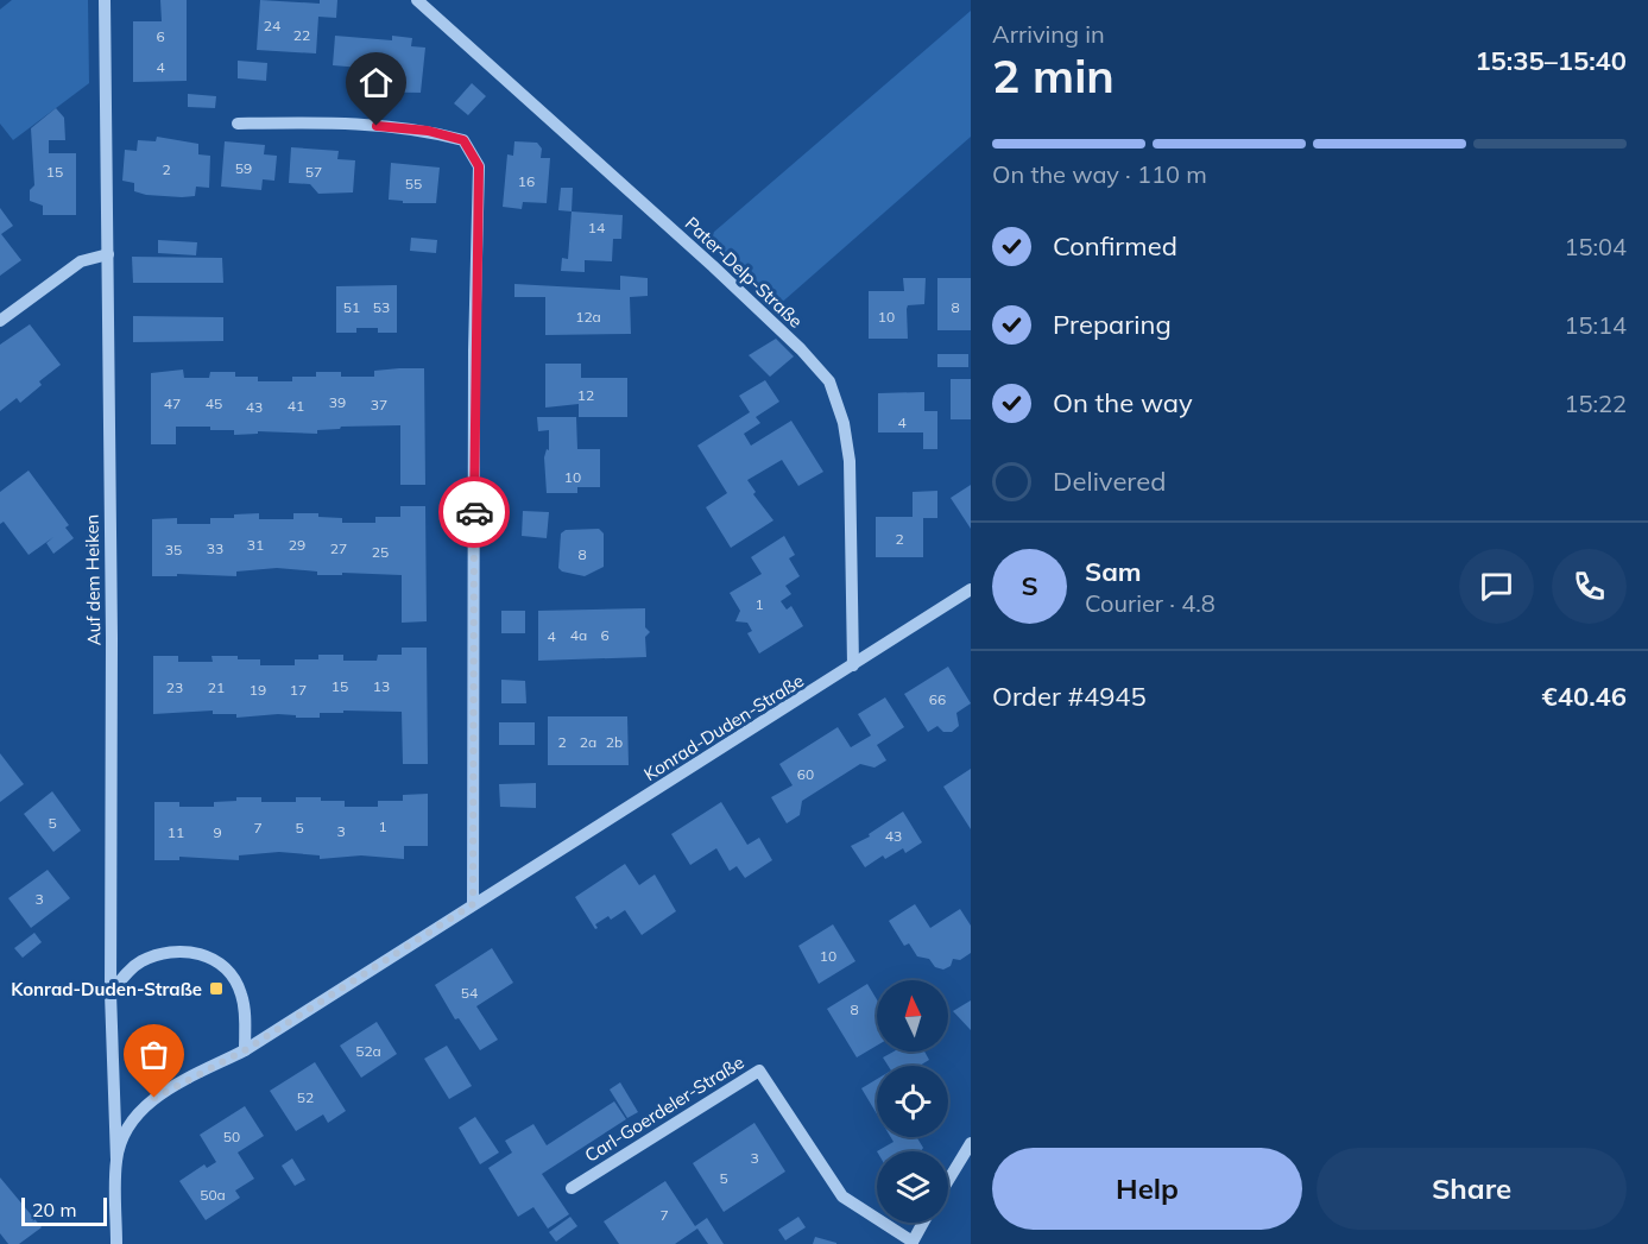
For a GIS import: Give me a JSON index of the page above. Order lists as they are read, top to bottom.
{
  "streets": {
    "street": [
      "Pater-Delp-Straße",
      "Auf dem Heiken",
      "Konrad-Duden-Straße",
      "Carl-Goerdeler-Straße"
    ]
  },
  "crossings": [
    ["Pater-Delp-Straße", "Konrad-Duden-Straße"],
    ["Auf dem Heiken", "Konrad-Duden-Straße"]
  ],
  "places": {
    "transit": ["Konrad-Duden-Straße"]
  },
  "house_numbers": [
    "24",
    "22",
    "6",
    "4",
    "59",
    "2",
    "15",
    "57",
    "16",
    "55",
    "14",
    "51",
    "53",
    "8",
    "12a",
    "10",
    "12",
    "39",
    "47",
    "45",
    "37",
    "41",
    "43",
    "4",
    "10",
    "2",
    "31",
    "29",
    "33",
    "27",
    "35",
    "25",
    "8",
    "1",
    "4a",
    "6",
    "4",
    "15",
    "13",
    "23",
    "21",
    "19",
    "17",
    "66",
    "2",
    "2a",
    "2b",
    "60",
    "5",
    "1",
    "7",
    "5",
    "3",
    "11",
    "9",
    "43",
    "3",
    "10",
    "54",
    "8",
    "52a",
    "52",
    "50",
    "3",
    "5",
    "50a",
    "7"
  ],
  "scale_bar": "20 m",
  "north": "top",
  "page": {
    "heading": ["2 min", "Arriving in", "15:35–15:40"],
    "panel": [
      "Sam",
      "Courier · 4.8",
      "Order #4945",
      "€40.46"
    ],
    "bar": "On the way · 110 m",
    "list": [
      ["Confirmed", "15:04"],
      ["Preparing", "15:14"],
      ["On the way", "15:22"],
      "Delivered"
    ],
    "round": "S",
    "buttons": ["Help", "Share"],
    "scale": "20 m"
  }
}
